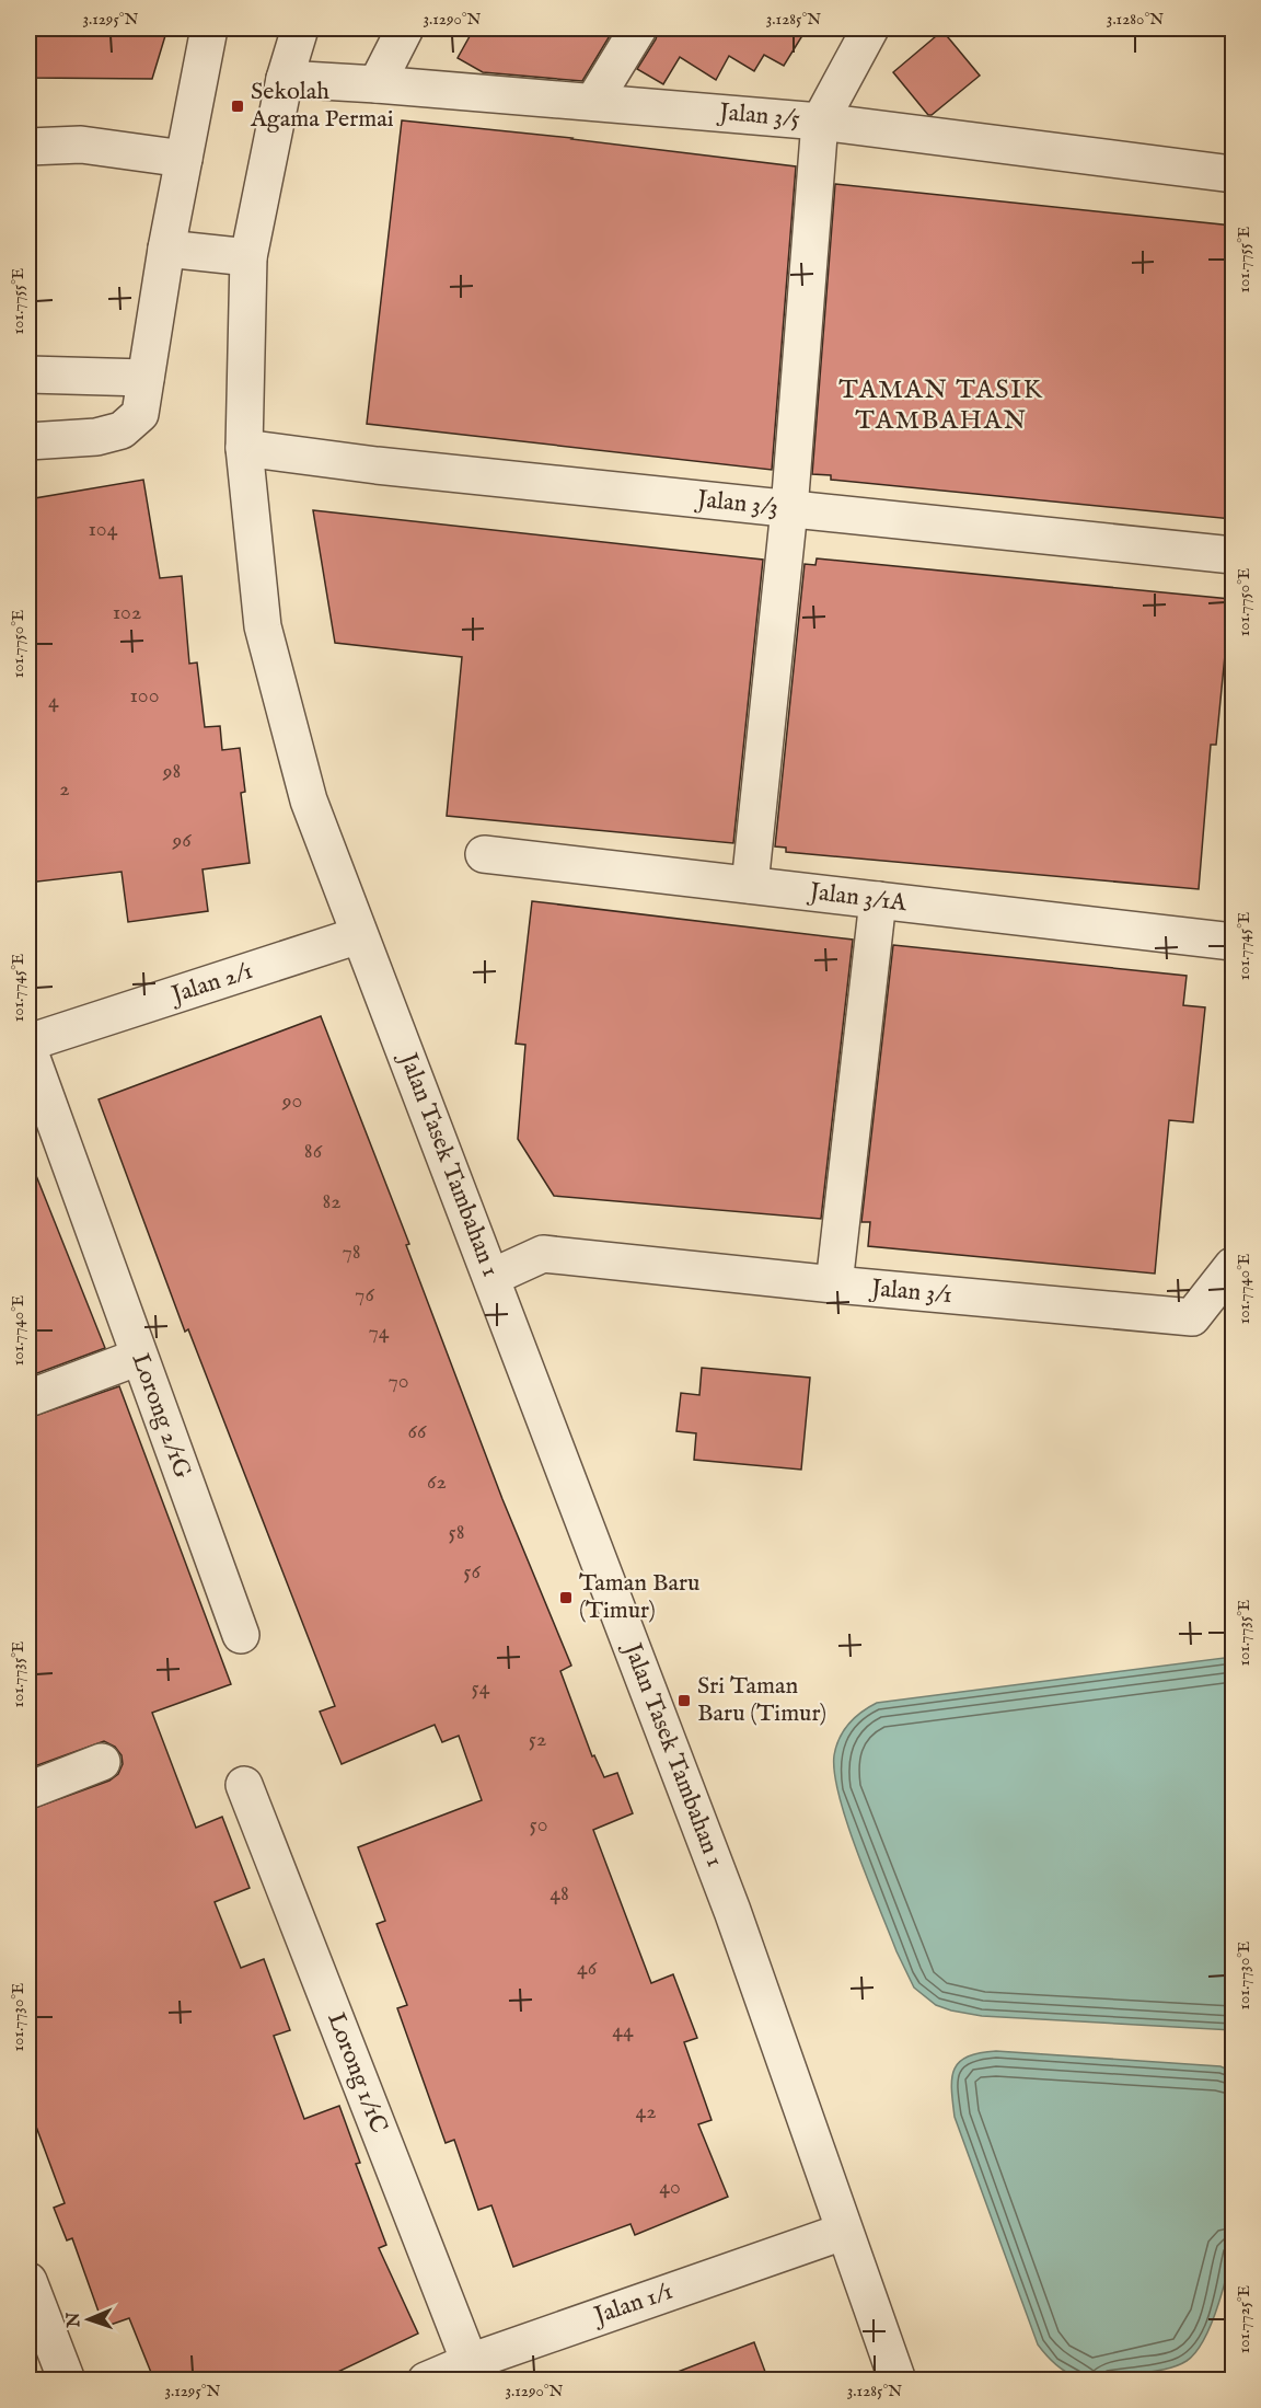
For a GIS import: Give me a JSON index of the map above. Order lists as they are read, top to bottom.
{
  "streets": {
    "street": [
      "Jalan 3/5",
      "Jalan 3/3",
      "Jalan 3/1A",
      "Jalan 2/1",
      "Jalan Tasek Tambahan 1",
      "Jalan 3/1",
      "Lorong 2/1G",
      "Lorong 1/1C",
      "Jalan 1/1"
    ]
  },
  "crossings": [
    ["Jalan 3/5", "Jalan Tasek Tambahan 1"],
    ["Jalan 3/3", "Jalan Tasek Tambahan 1"],
    ["Jalan 2/1", "Jalan Tasek Tambahan 1"],
    ["Jalan Tasek Tambahan 1", "Jalan 3/1"],
    ["Jalan Tasek Tambahan 1", "Jalan 1/1"],
    ["Lorong 1/1C", "Jalan 1/1"]
  ],
  "districts": ["TAMAN TASIK TAMBAHAN"],
  "places": {
    "transit": ["Sekolah Agama Permai", "Taman Baru (Timur)", "Sri Taman Baru (Timur)"]
  },
  "house_numbers": [
    "104",
    "102",
    "100",
    "4",
    "98",
    "2",
    "96",
    "90",
    "86",
    "82",
    "78",
    "76",
    "74",
    "70",
    "66",
    "62",
    "58",
    "56",
    "54",
    "52",
    "50",
    "48",
    "46",
    "44",
    "42",
    "40"
  ],
  "north": "left",
  "coordinates": [
    "3.1295°N",
    "3.1290°N",
    "3.1285°N",
    "3.1280°N",
    "101.7755°E",
    "101.7750°E",
    "101.7745°E",
    "101.7740°E",
    "101.7735°E",
    "101.7730°E",
    "101.7725°E"
  ]
}
